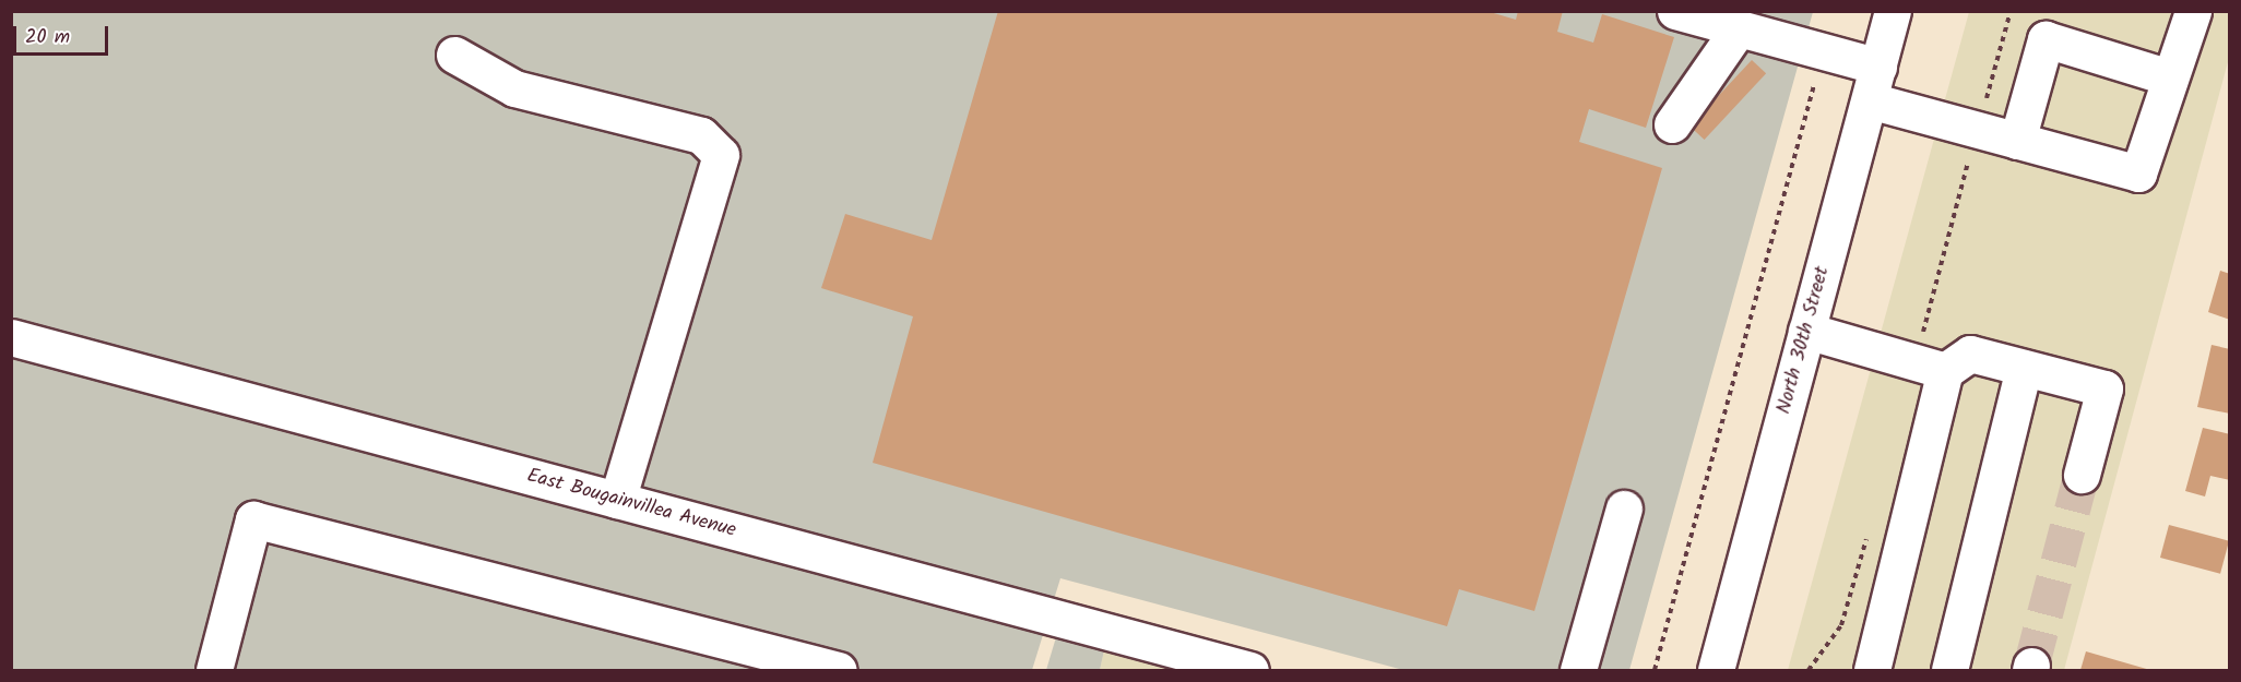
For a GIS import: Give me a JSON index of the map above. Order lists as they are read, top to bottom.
{
  "streets": {
    "street": ["North 30th Street", "East Bougainvillea Avenue"]
  },
  "scale_bar": "20 m"
}
